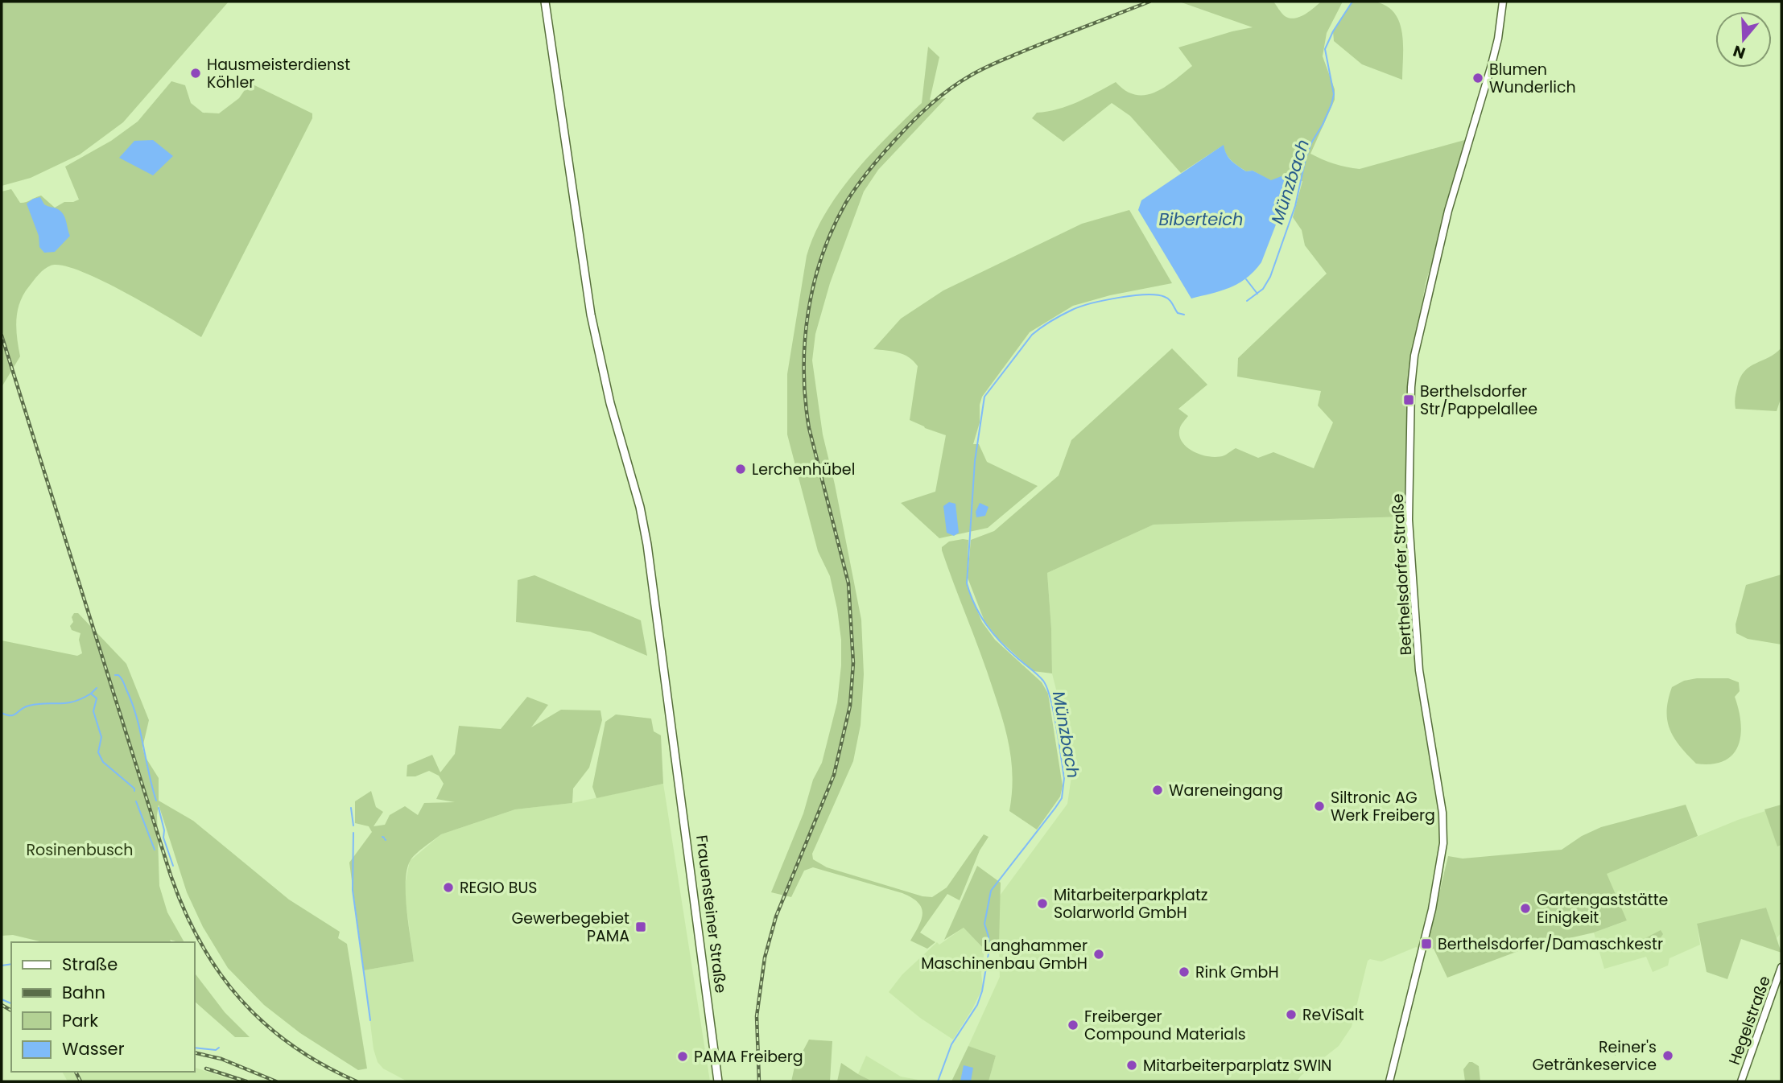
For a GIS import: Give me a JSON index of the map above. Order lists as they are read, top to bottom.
{
  "streets": {
    "main road": ["Frauensteiner Straße"],
    "street": ["Berthelsdorfer Straße", "Hegelstraße"]
  },
  "water": ["Münzbach", "Biberteich"],
  "parks": ["Rosinenbusch"],
  "places": {
    "other": [
      "Hausmeisterdienst Köhler",
      "Blumen Wunderlich",
      "Lerchenhübel",
      "Wareneingang",
      "Siltronic AG Werk Freiberg",
      "REGIO BUS",
      "Mitarbeiterparkplatz Solarworld GmbH",
      "Gartengaststätte Einigkeit",
      "Langhammer Maschinenbau GmbH",
      "Rink GmbH",
      "ReViSalt",
      "Freiberger Compound Materials",
      "Reiner's Getränkeservice",
      "PAMA Freiberg",
      "Mitarbeiterparplatz SWIN"
    ],
    "transit": ["Berthelsdorfer Str/Pappelallee", "Gewerbegebiet PAMA", "Berthelsdorfer/Damaschkestr"]
  },
  "legend": [
    "Straße",
    "Bahn",
    "Park",
    "Wasser"
  ],
  "north": "bottom"
}
